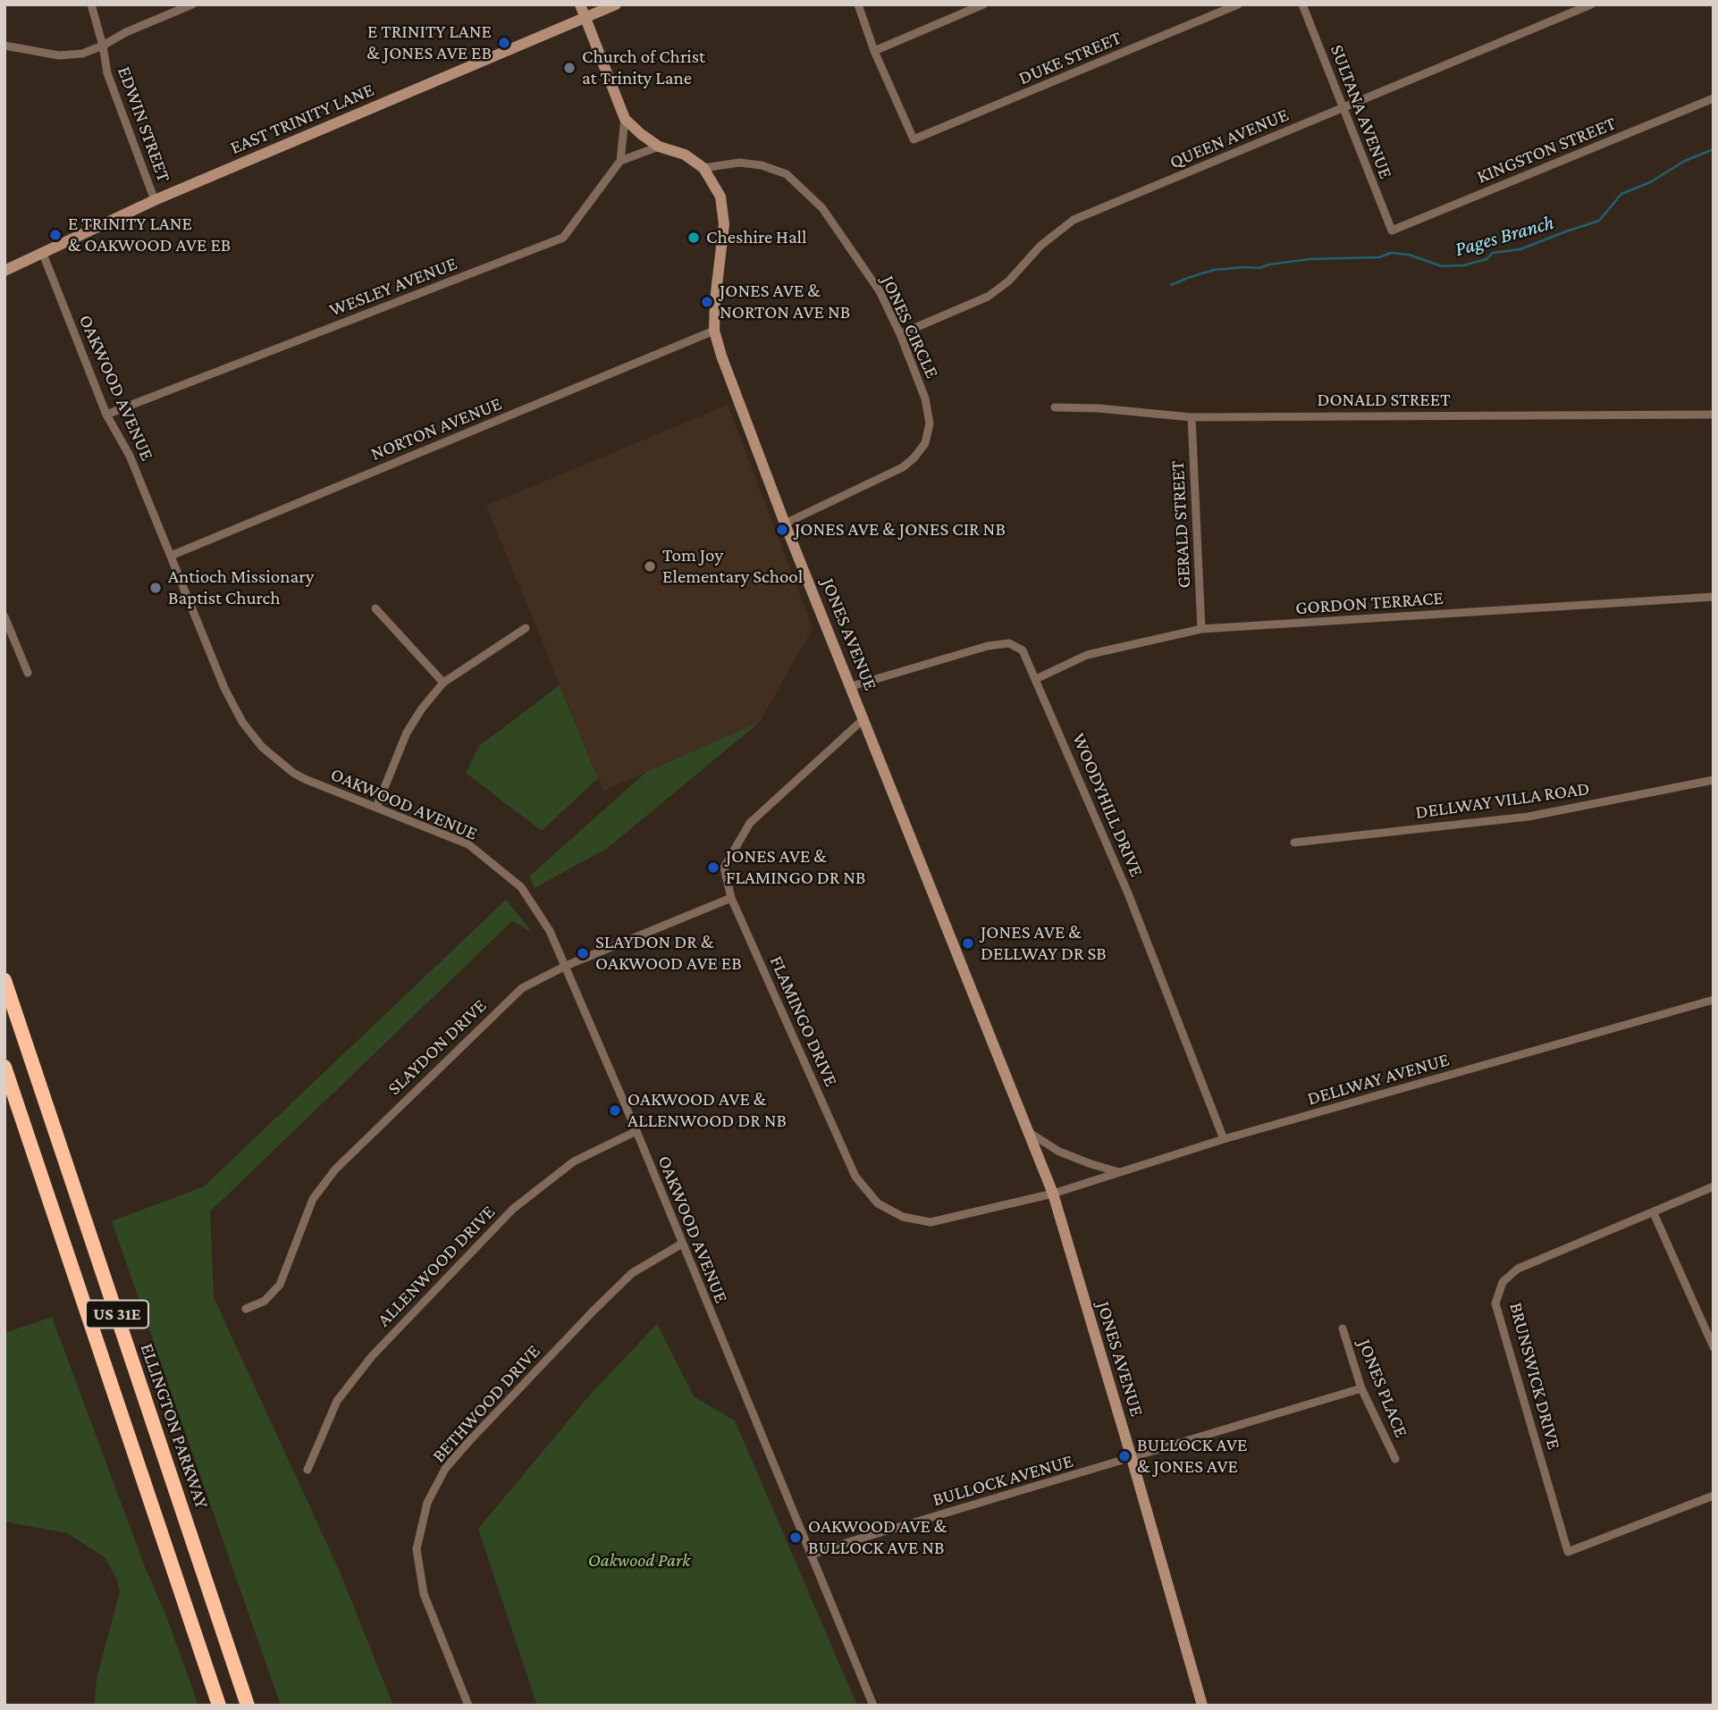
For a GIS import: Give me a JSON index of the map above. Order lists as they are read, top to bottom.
{
  "streets": {
    "highway": ["US 31E", "ELLINGTON PARKWAY"],
    "street": [
      "DUKE STREET",
      "SULTANA AVENUE",
      "EAST TRINITY LANE",
      "EDWIN STREET",
      "QUEEN AVENUE",
      "KINGSTON STREET",
      "WESLEY AVENUE",
      "JONES CIRCLE",
      "OAKWOOD AVENUE",
      "DONALD STREET",
      "NORTON AVENUE",
      "GERALD STREET",
      "GORDON TERRACE",
      "JONES AVENUE",
      "DELLWAY VILLA ROAD",
      "WOODYHILL DRIVE",
      "FLAMINGO DRIVE",
      "SLAYDON DRIVE",
      "DELLWAY AVENUE",
      "ALLENWOOD DRIVE",
      "BRUNSWICK DRIVE",
      "JONES PLACE",
      "BETHWOOD DRIVE",
      "BULLOCK AVENUE"
    ]
  },
  "crossings": [
    ["SULTANA AVENUE", "QUEEN AVENUE"],
    ["SULTANA AVENUE", "KINGSTON STREET"],
    ["EAST TRINITY LANE", "EDWIN STREET"],
    ["EAST TRINITY LANE", "OAKWOOD AVENUE"],
    ["EAST TRINITY LANE", "JONES AVENUE"],
    ["QUEEN AVENUE", "JONES CIRCLE"],
    ["WESLEY AVENUE", "OAKWOOD AVENUE"],
    ["JONES CIRCLE", "JONES AVENUE"],
    ["OAKWOOD AVENUE", "NORTON AVENUE"],
    ["OAKWOOD AVENUE", "SLAYDON DRIVE"],
    ["OAKWOOD AVENUE", "ALLENWOOD DRIVE"],
    ["OAKWOOD AVENUE", "BETHWOOD DRIVE"],
    ["OAKWOOD AVENUE", "BULLOCK AVENUE"],
    ["DONALD STREET", "GERALD STREET"],
    ["NORTON AVENUE", "JONES AVENUE"],
    ["GERALD STREET", "GORDON TERRACE"],
    ["GORDON TERRACE", "WOODYHILL DRIVE"],
    ["JONES AVENUE", "WOODYHILL DRIVE"],
    ["JONES AVENUE", "FLAMINGO DRIVE"],
    ["JONES AVENUE", "DELLWAY AVENUE"],
    ["JONES AVENUE", "BULLOCK AVENUE"],
    ["WOODYHILL DRIVE", "DELLWAY AVENUE"],
    ["FLAMINGO DRIVE", "SLAYDON DRIVE"],
    ["FLAMINGO DRIVE", "DELLWAY AVENUE"],
    ["JONES PLACE", "BULLOCK AVENUE"]
  ],
  "water": ["Pages Branch"],
  "parks": ["Oakwood Park"],
  "places": [
    "E TRINITY LANE & JONES AVE EB",
    "Church of Christ at Trinity Lane",
    "E TRINITY LANE & OAKWOOD AVE EB",
    "Cheshire Hall",
    "JONES AVE & NORTON AVE NB",
    "JONES AVE & JONES CIR NB",
    "Tom Joy Elementary School",
    "Antioch Missionary Baptist Church",
    "JONES AVE & FLAMINGO DR NB",
    "JONES AVE & DELLWAY DR SB",
    "SLAYDON DR & OAKWOOD AVE EB",
    "OAKWOOD AVE & ALLENWOOD DR NB",
    "BULLOCK AVE & JONES AVE",
    "OAKWOOD AVE & BULLOCK AVE NB"
  ]
}
